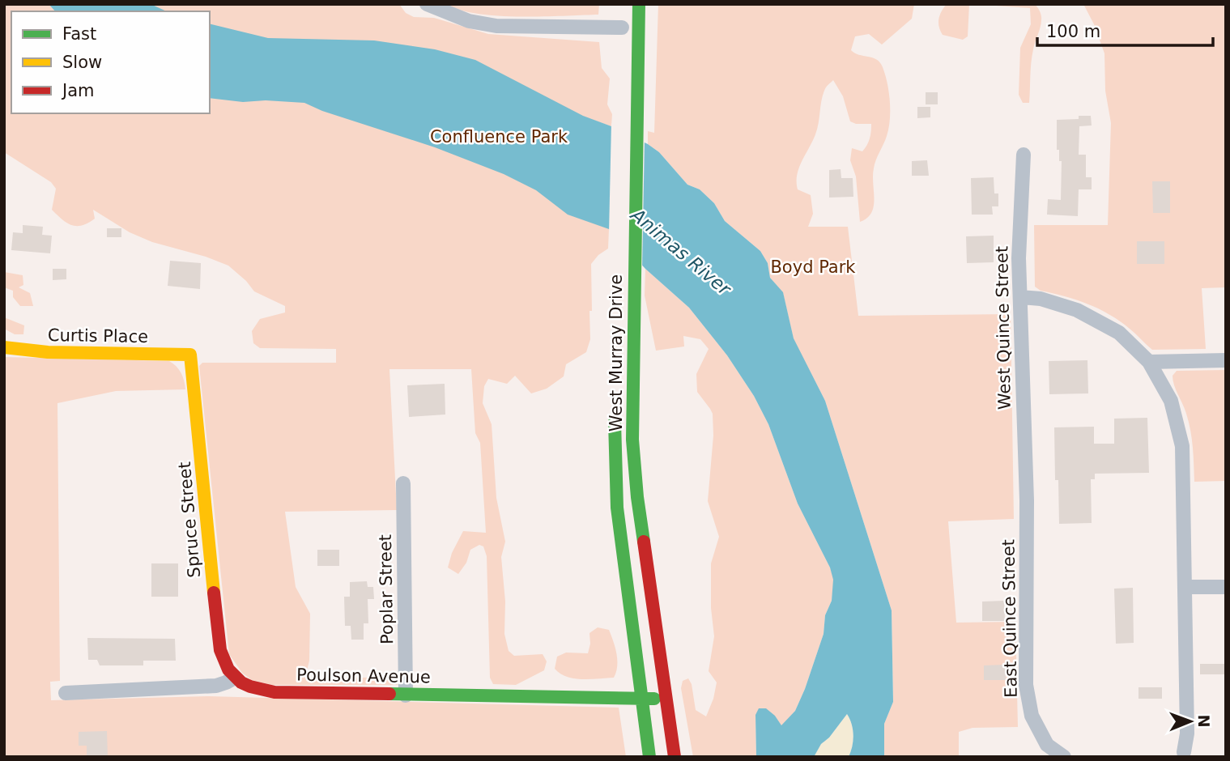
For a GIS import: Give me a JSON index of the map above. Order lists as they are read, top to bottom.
{
  "streets": {
    "main road": [
      "Curtis Place",
      "West Murray Drive",
      "Spruce Street",
      "Poulson Avenue"
    ],
    "street": ["West Quince Street", "Poplar Street", "East Quince Street"]
  },
  "crossings": [
    ["West Quince Street", "East Quince Street"],
    ["Curtis Place", "Spruce Street"],
    ["West Murray Drive", "Poulson Avenue"],
    ["Spruce Street", "Poulson Avenue"],
    ["Poplar Street", "Poulson Avenue"]
  ],
  "water": ["Animas River"],
  "parks": ["Confluence Park", "Boyd Park"],
  "legend": ["Fast", "Slow", "Jam"],
  "scale_bar": "100 m",
  "north": "right"
}
